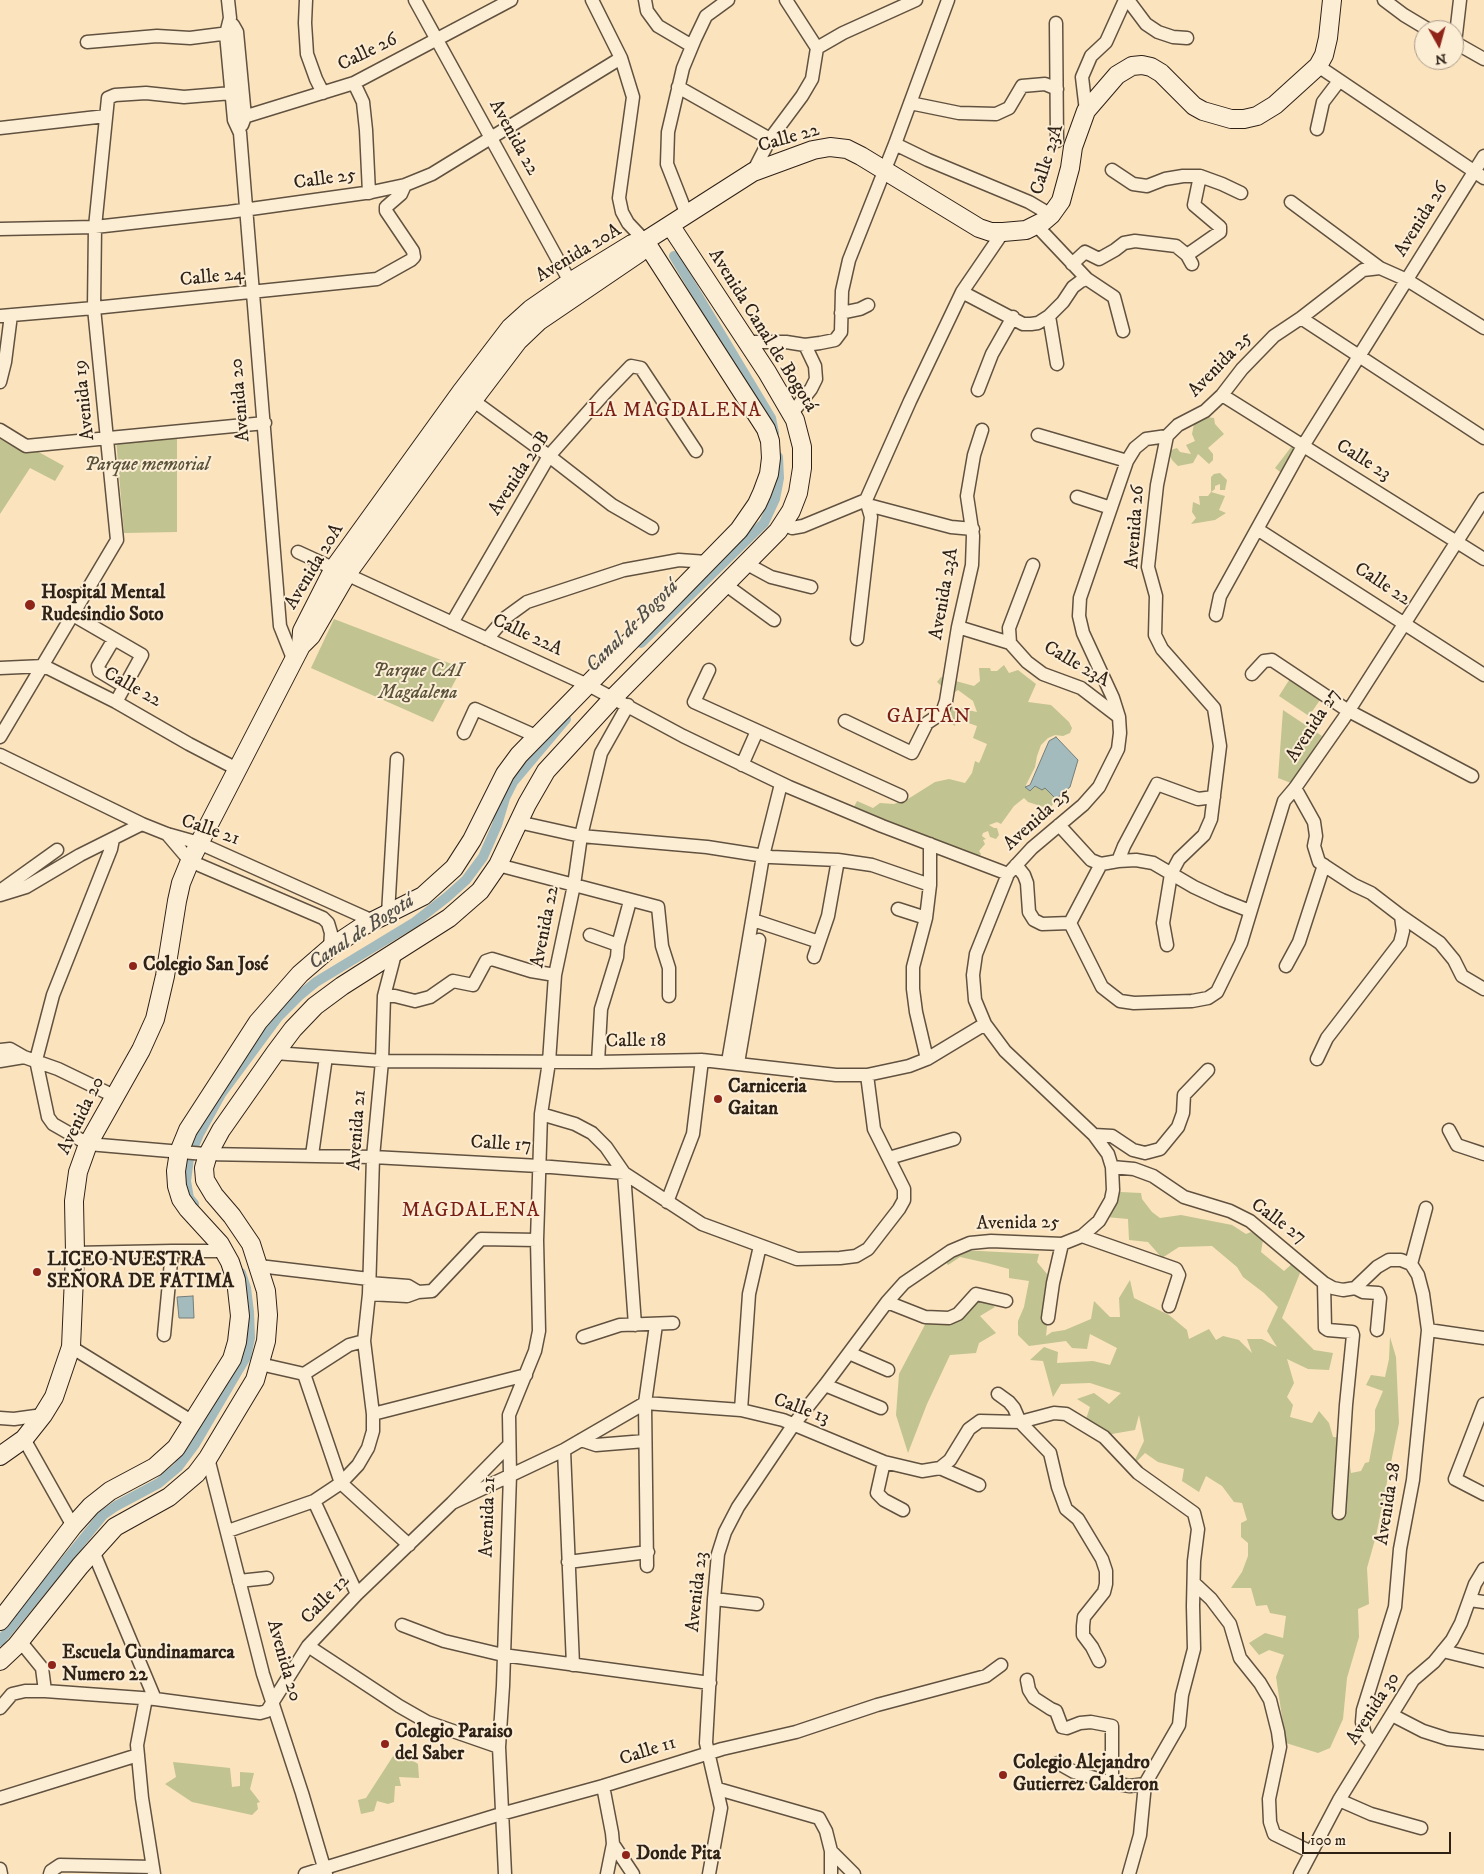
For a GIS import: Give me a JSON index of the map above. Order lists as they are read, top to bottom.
{
  "streets": {
    "main road": [
      "Calle 22",
      "Calle 23A",
      "Avenida 20A",
      "Avenida Canal de Bogotá",
      "Avenida 20"
    ],
    "street": [
      "Calle 26",
      "Avenida 22",
      "Calle 25",
      "Avenida 26",
      "Calle 24",
      "Avenida 25",
      "Avenida 19",
      "Calle 23",
      "Avenida 20B",
      "Avenida 23A",
      "Calle 22A",
      "Avenida 27",
      "Calle 21",
      "Calle 18",
      "Avenida 21",
      "Calle 17",
      "Calle 27",
      "Calle 13",
      "Avenida 28",
      "Avenida 23",
      "Calle 12",
      "Avenida 30",
      "Calle 11"
    ]
  },
  "crossings": [
    ["Calle 26", "Avenida 22"],
    ["Calle 26", "Avenida 20"],
    ["Avenida 22", "Calle 25"],
    ["Avenida 22", "Avenida 20A"],
    ["Avenida 22", "Avenida Canal de Bogotá"],
    ["Avenida 22", "Calle 22A"],
    ["Avenida 22", "Calle 18"],
    ["Avenida 22", "Avenida 21"],
    ["Avenida 22", "Calle 17"],
    ["Calle 22", "Avenida 26"],
    ["Calle 22", "Avenida 20A"],
    ["Calle 22", "Avenida Canal de Bogotá"],
    ["Calle 22", "Avenida 19"],
    ["Calle 22", "Avenida 27"],
    ["Calle 23A", "Avenida 25"],
    ["Calle 25", "Calle 24"],
    ["Calle 25", "Avenida 19"],
    ["Calle 25", "Avenida 20"],
    ["Avenida 26", "Avenida 25"],
    ["Avenida 26", "Calle 23"],
    ["Avenida 26", "Avenida 27"],
    ["Avenida 20A", "Avenida 20"],
    ["Avenida 20A", "Calle 22A"],
    ["Avenida 20A", "Calle 21"],
    ["Calle 24", "Avenida 19"],
    ["Calle 24", "Avenida 20"],
    ["Avenida Canal de Bogotá", "Avenida 20"],
    ["Avenida Canal de Bogotá", "Calle 22A"],
    ["Avenida Canal de Bogotá", "Calle 18"],
    ["Avenida Canal de Bogotá", "Avenida 21"],
    ["Avenida Canal de Bogotá", "Calle 17"],
    ["Avenida 25", "Calle 23"],
    ["Avenida 25", "Calle 22A"],
    ["Avenida 25", "Calle 18"],
    ["Avenida 25", "Calle 27"],
    ["Avenida 25", "Calle 13"],
    ["Avenida 25", "Avenida 23"],
    ["Avenida 20", "Calle 21"],
    ["Avenida 20", "Calle 17"],
    ["Avenida 20", "Calle 12"],
    ["Avenida 20", "Calle 11"],
    ["Calle 23", "Avenida 27"],
    ["Avenida 20B", "Calle 22A"],
    ["Calle 18", "Avenida 21"],
    ["Avenida 21", "Calle 17"],
    ["Avenida 21", "Calle 12"],
    ["Avenida 21", "Calle 11"],
    ["Calle 13", "Avenida 23"],
    ["Calle 13", "Calle 12"],
    ["Avenida 28", "Avenida 30"],
    ["Avenida 23", "Calle 11"]
  ],
  "districts": ["LA MAGDALENA", "GAITÁN", "MAGDALENA"],
  "water": ["Canal de Bogotá"],
  "parks": ["Parque memorial", "Parque CAI Magdalena"],
  "places": [
    "Hospital Mental Rudesindio Soto",
    "Colegio San José",
    "Carniceria Gaitan",
    "LICEO NUESTRA SEÑORA DE FATIMA",
    "Escuela Cundinamarca Numero 22",
    "Colegio Paraiso del Saber",
    "Colegio Alejandro Gutierrez Calderon",
    "Donde Pita"
  ],
  "scale_bar": "100 m",
  "north": "bottom"
}
